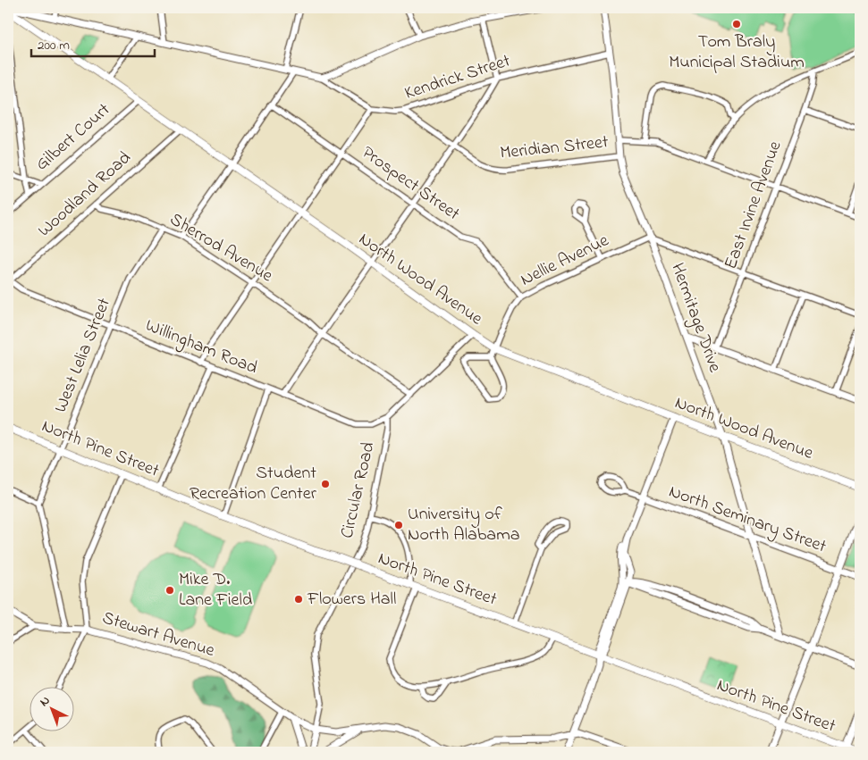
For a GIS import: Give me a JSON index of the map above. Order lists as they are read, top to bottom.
{
  "streets": {
    "main road": ["North Wood Avenue", "North Pine Street"],
    "street": [
      "Kendrick Street",
      "Gilbert Court",
      "Meridian Street",
      "Prospect Street",
      "Woodland Road",
      "East Irvine Avenue",
      "Sherrod Avenue",
      "Nellie Avenue",
      "Hermitage Drive",
      "Willingham Road",
      "West Lelia Street",
      "Circular Road",
      "North Seminary Street",
      "Stewart Avenue"
    ]
  },
  "crossings": [
    ["Kendrick Street", "Meridian Street"],
    ["Kendrick Street", "Hermitage Drive"],
    ["Gilbert Court", "North Wood Avenue"],
    ["Meridian Street", "Hermitage Drive"],
    ["Prospect Street", "Nellie Avenue"],
    ["Woodland Road", "Sherrod Avenue"],
    ["Woodland Road", "North Wood Avenue"],
    ["Woodland Road", "Willingham Road"],
    ["Sherrod Avenue", "West Lelia Street"],
    ["Nellie Avenue", "North Wood Avenue"],
    ["Nellie Avenue", "Hermitage Drive"],
    ["North Wood Avenue", "Hermitage Drive"],
    ["Hermitage Drive", "North Seminary Street"],
    ["Willingham Road", "West Lelia Street"],
    ["Willingham Road", "Circular Road"],
    ["West Lelia Street", "North Pine Street"],
    ["Circular Road", "Stewart Avenue"]
  ],
  "places": [
    "Tom Braly Municipal Stadium",
    "Student Recreation Center",
    "University of North Alabama",
    "Mike D. Lane Field",
    "Flowers Hall"
  ],
  "scale_bar": "200 m",
  "north": "top left"
}
